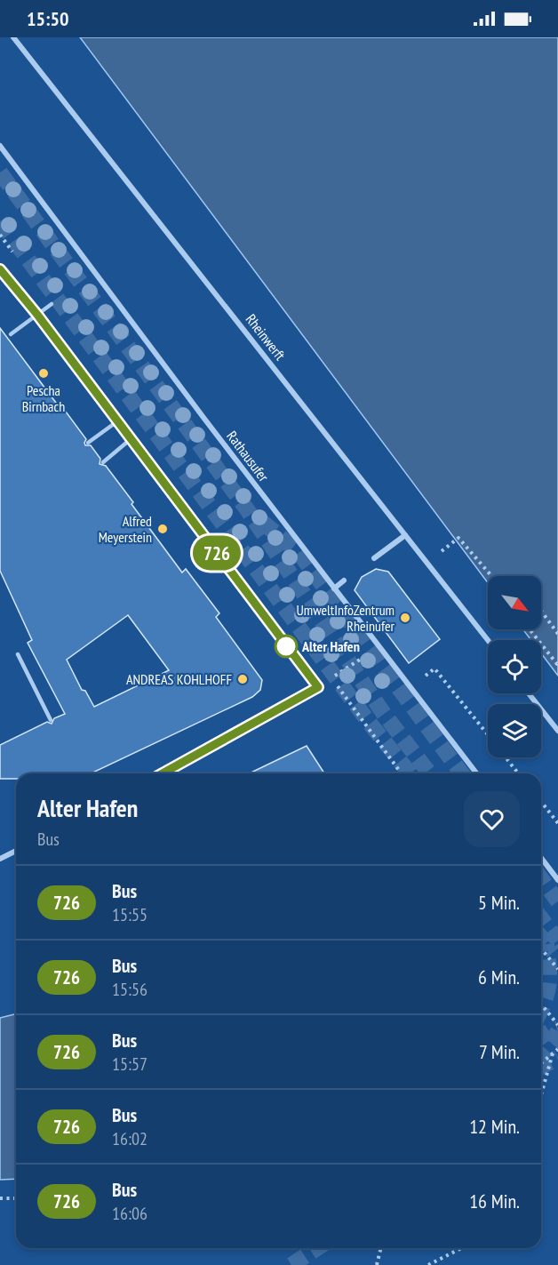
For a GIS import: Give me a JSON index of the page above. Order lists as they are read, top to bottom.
{
  "streets": {
    "street": ["Rheinwerft", "Rathausufer"]
  },
  "places": [
    "Pescha Birnbach",
    "Alfred Meyerstein",
    "UmweltInfoZentrum Rheinufer",
    "Alter Hafen",
    "ANDREAS KOHLHOFF"
  ],
  "lines": ["bus line 726"],
  "north": "bottom right",
  "page": {
    "status": "15:50",
    "on_map": "726",
    "heading": ["Alter Hafen", "Bus"],
    "list": [
      {
        "mark": "726",
        "name": "Bus",
        "note": "15:55",
        "value": "5 Min."
      },
      {
        "mark": "726",
        "name": "Bus",
        "note": "15:56",
        "value": "6 Min."
      },
      {
        "mark": "726",
        "name": "Bus",
        "note": "15:57",
        "value": "7 Min."
      },
      {
        "mark": "726",
        "name": "Bus",
        "note": "16:02",
        "value": "12 Min."
      },
      {
        "mark": "726",
        "name": "Bus",
        "note": "16:06",
        "value": "16 Min."
      }
    ]
  }
}
